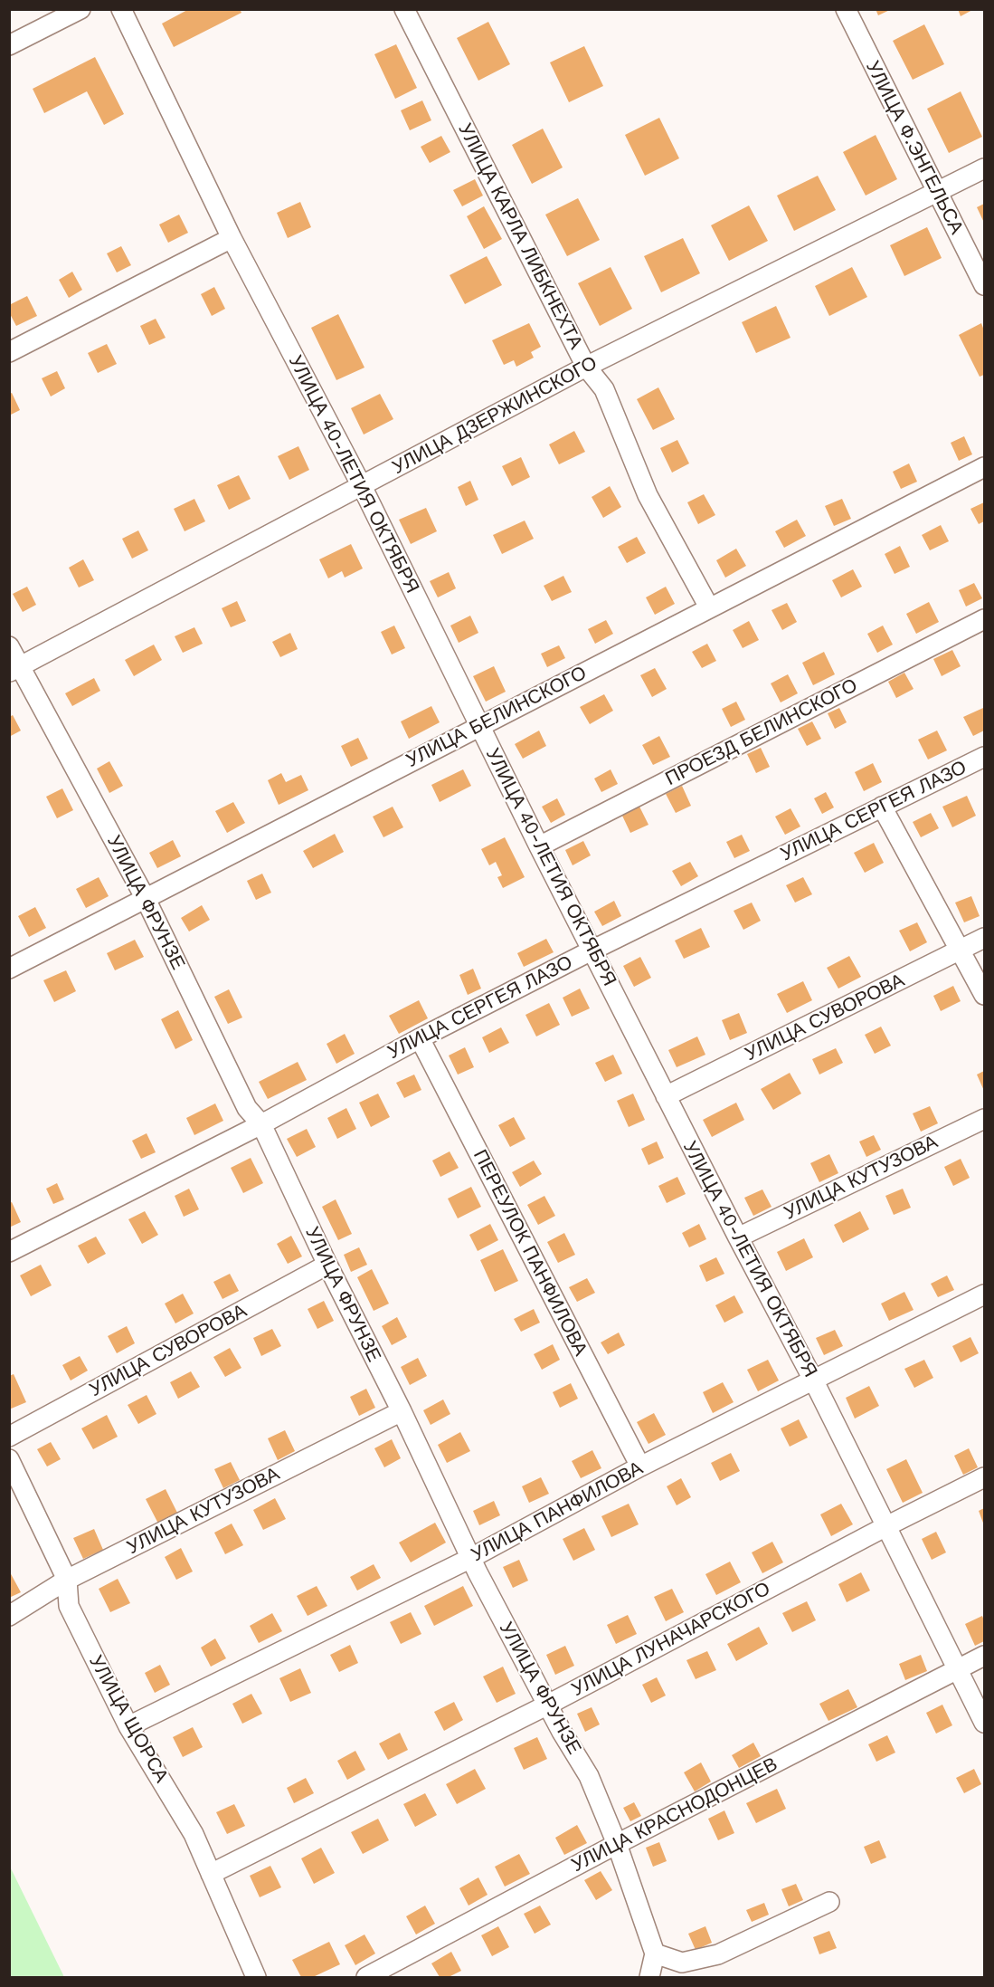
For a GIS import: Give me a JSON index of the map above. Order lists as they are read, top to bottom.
{
  "streets": {
    "street": [
      "УЛИЦА Ф.ЭНГЕЛЬСА",
      "УЛИЦА КАРЛА ЛИБКНЕХТА",
      "УЛИЦА ДЗЕРЖИНСКОГО",
      "УЛИЦА 40-ЛЕТИЯ ОКТЯБРЯ",
      "УЛИЦА БЕЛИНСКОГО",
      "ПРОЕЗД БЕЛИНСКОГО",
      "УЛИЦА СЕРГЕЯ ЛАЗО",
      "УЛИЦА ФРУНЗЕ",
      "УЛИЦА СУВОРОВА",
      "УЛИЦА КУТУЗОВА",
      "ПЕРЕУЛОК ПАНФИЛОВА",
      "УЛИЦА ПАНФИЛОВА",
      "УЛИЦА ЛУНАЧАРСКОГО",
      "УЛИЦА ЩОРСА",
      "УЛИЦА КРАСНОДОНЦЕВ"
    ]
  },
  "crossings": [
    ["УЛИЦА Ф.ЭНГЕЛЬСА", "УЛИЦА ДЗЕРЖИНСКОГО"],
    ["УЛИЦА КАРЛА ЛИБКНЕХТА", "УЛИЦА ДЗЕРЖИНСКОГО"],
    ["УЛИЦА КАРЛА ЛИБКНЕХТА", "УЛИЦА БЕЛИНСКОГО"],
    ["УЛИЦА ДЗЕРЖИНСКОГО", "УЛИЦА 40-ЛЕТИЯ ОКТЯБРЯ"],
    ["УЛИЦА ДЗЕРЖИНСКОГО", "УЛИЦА ФРУНЗЕ"],
    ["УЛИЦА 40-ЛЕТИЯ ОКТЯБРЯ", "УЛИЦА БЕЛИНСКОГО"],
    ["УЛИЦА 40-ЛЕТИЯ ОКТЯБРЯ", "ПРОЕЗД БЕЛИНСКОГО"],
    ["УЛИЦА 40-ЛЕТИЯ ОКТЯБРЯ", "УЛИЦА СЕРГЕЯ ЛАЗО"],
    ["УЛИЦА 40-ЛЕТИЯ ОКТЯБРЯ", "УЛИЦА СУВОРОВА"],
    ["УЛИЦА 40-ЛЕТИЯ ОКТЯБРЯ", "УЛИЦА КУТУЗОВА"],
    ["УЛИЦА 40-ЛЕТИЯ ОКТЯБРЯ", "УЛИЦА ПАНФИЛОВА"],
    ["УЛИЦА 40-ЛЕТИЯ ОКТЯБРЯ", "УЛИЦА ЛУНАЧАРСКОГО"],
    ["УЛИЦА 40-ЛЕТИЯ ОКТЯБРЯ", "УЛИЦА КРАСНОДОНЦЕВ"],
    ["УЛИЦА БЕЛИНСКОГО", "УЛИЦА ФРУНЗЕ"],
    ["УЛИЦА СЕРГЕЯ ЛАЗО", "УЛИЦА ФРУНЗЕ"],
    ["УЛИЦА СЕРГЕЯ ЛАЗО", "ПЕРЕУЛОК ПАНФИЛОВА"],
    ["УЛИЦА ФРУНЗЕ", "УЛИЦА СУВОРОВА"],
    ["УЛИЦА ФРУНЗЕ", "УЛИЦА КУТУЗОВА"],
    ["УЛИЦА ФРУНЗЕ", "УЛИЦА ПАНФИЛОВА"],
    ["УЛИЦА ФРУНЗЕ", "УЛИЦА ЛУНАЧАРСКОГО"],
    ["УЛИЦА ФРУНЗЕ", "УЛИЦА КРАСНОДОНЦЕВ"],
    ["УЛИЦА КУТУЗОВА", "УЛИЦА ЩОРСА"],
    ["ПЕРЕУЛОК ПАНФИЛОВА", "УЛИЦА ПАНФИЛОВА"],
    ["УЛИЦА ПАНФИЛОВА", "УЛИЦА ЩОРСА"],
    ["УЛИЦА ЛУНАЧАРСКОГО", "УЛИЦА ЩОРСА"]
  ]
}
